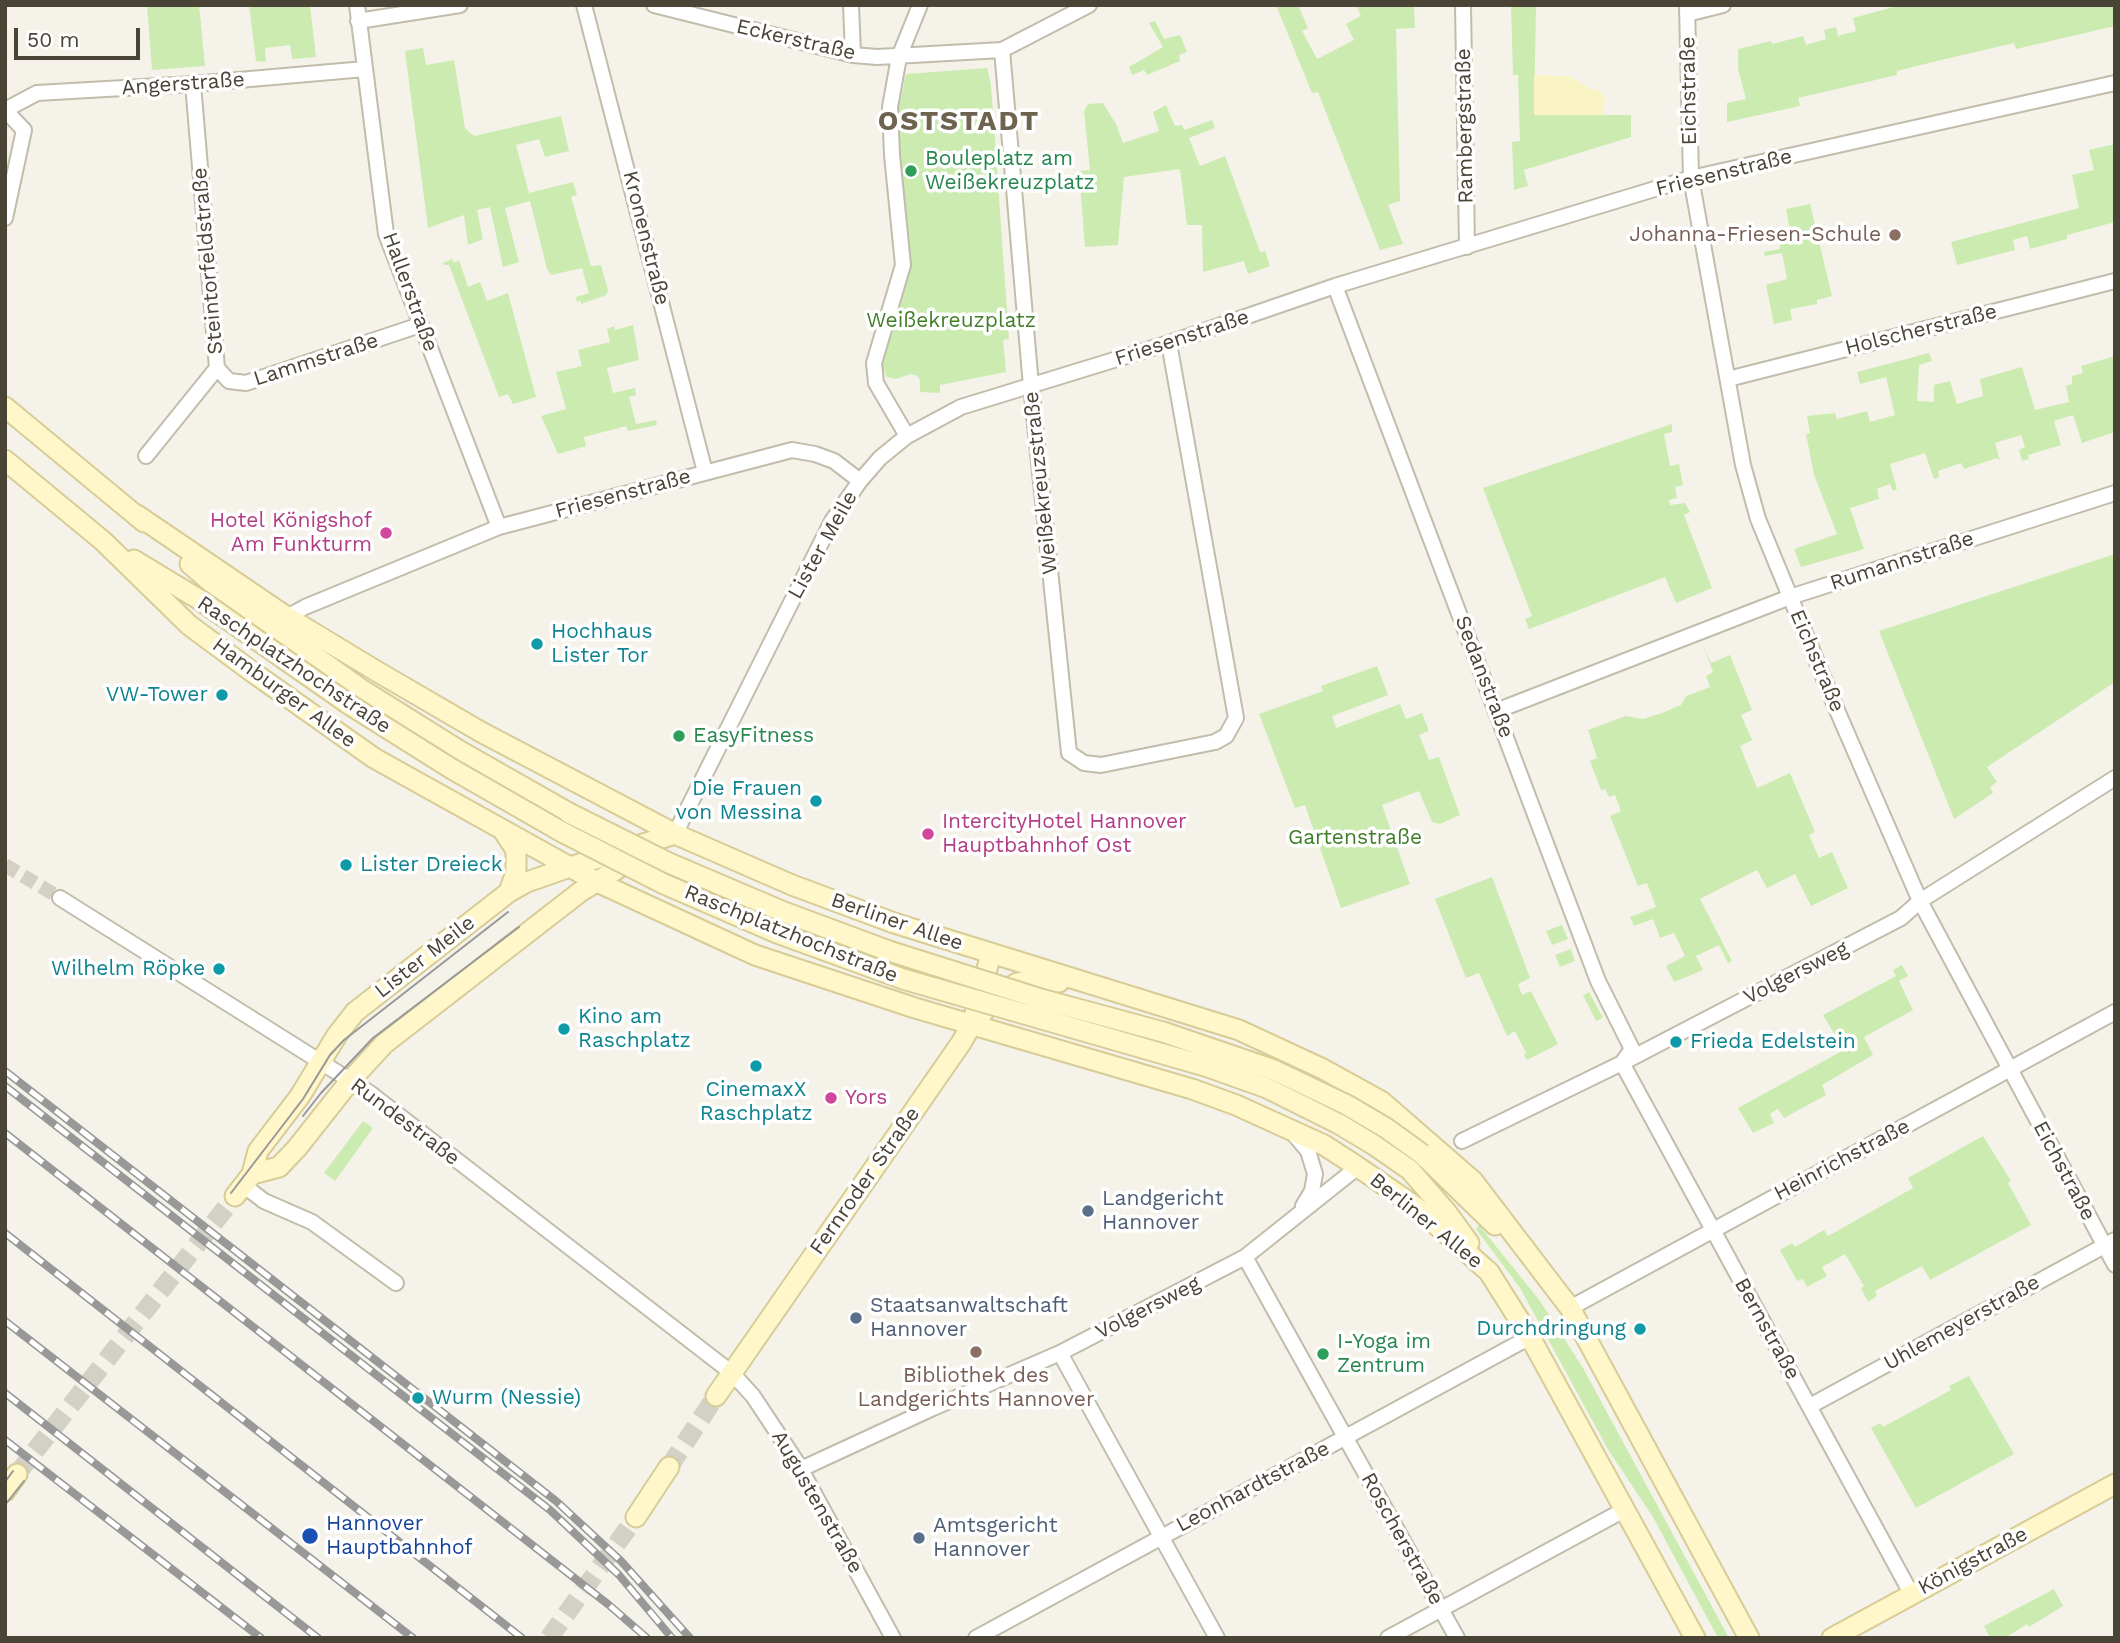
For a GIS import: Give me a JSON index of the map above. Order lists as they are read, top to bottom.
{
  "streets": {
    "main road": [
      "Lister Meile",
      "Raschplatzhochstraße",
      "Hamburger Allee",
      "Berliner Allee",
      "Fernroder Straße",
      "Königstraße"
    ],
    "street": [
      "Eckerstraße",
      "Angerstraße",
      "Eichstraße",
      "Rambergstraße",
      "Friesenstraße",
      "Kronenstraße",
      "Steintorfeldstraße",
      "Hallerstraße",
      "Holscherstraße",
      "Lammstraße",
      "Weißekreuzstraße",
      "Rumannstraße",
      "Sedanstraße",
      "Volgersweg",
      "Rundestraße",
      "Heinrichstraße",
      "Uhlemeyerstraße",
      "Bernstraße",
      "Leonhardtstraße",
      "Augustenstraße",
      "Roscherstraße"
    ]
  },
  "crossings": [
    ["Eckerstraße", "Weißekreuzstraße"],
    ["Angerstraße", "Steintorfeldstraße"],
    ["Angerstraße", "Hallerstraße"],
    ["Eichstraße", "Friesenstraße"],
    ["Eichstraße", "Holscherstraße"],
    ["Eichstraße", "Rumannstraße"],
    ["Eichstraße", "Volgersweg"],
    ["Eichstraße", "Heinrichstraße"],
    ["Eichstraße", "Uhlemeyerstraße"],
    ["Rambergstraße", "Friesenstraße"],
    ["Friesenstraße", "Kronenstraße"],
    ["Friesenstraße", "Hallerstraße"],
    ["Friesenstraße", "Weißekreuzstraße"],
    ["Friesenstraße", "Lister Meile"],
    ["Friesenstraße", "Sedanstraße"],
    ["Steintorfeldstraße", "Lammstraße"],
    ["Hallerstraße", "Lammstraße"],
    ["Lister Meile", "Hamburger Allee"],
    ["Lister Meile", "Berliner Allee"],
    ["Lister Meile", "Rundestraße"],
    ["Rumannstraße", "Sedanstraße"],
    ["Raschplatzhochstraße", "Hamburger Allee"],
    ["Raschplatzhochstraße", "Berliner Allee"],
    ["Sedanstraße", "Volgersweg"],
    ["Sedanstraße", "Bernstraße"],
    ["Hamburger Allee", "Berliner Allee"],
    ["Berliner Allee", "Volgersweg"],
    ["Berliner Allee", "Heinrichstraße"],
    ["Berliner Allee", "Fernroder Straße"],
    ["Berliner Allee", "Leonhardtstraße"],
    ["Volgersweg", "Bernstraße"],
    ["Volgersweg", "Augustenstraße"],
    ["Volgersweg", "Roscherstraße"],
    ["Rundestraße", "Fernroder Straße"],
    ["Rundestraße", "Augustenstraße"],
    ["Heinrichstraße", "Bernstraße"],
    ["Fernroder Straße", "Augustenstraße"],
    ["Uhlemeyerstraße", "Bernstraße"],
    ["Bernstraße", "Königstraße"],
    ["Leonhardtstraße", "Roscherstraße"]
  ],
  "districts": ["OSTSTADT"],
  "parks": ["Weißekreuzplatz", "Gartenstraße"],
  "places": [
    "Bouleplatz am Weißekreuzplatz",
    "Johanna-Friesen-Schule",
    "Hotel Königshof Am Funkturm",
    "Hochhaus Lister Tor",
    "VW-Tower",
    "EasyFitness",
    "Die Frauen von Messina",
    "IntercityHotel Hannover Hauptbahnhof Ost",
    "Lister Dreieck",
    "Wilhelm Röpke",
    "Kino am Raschplatz",
    "Frieda Edelstein",
    "CinemaxX Raschplatz",
    "Yors",
    "Landgericht Hannover",
    "Staatsanwaltschaft Hannover",
    "Durchdringung",
    "Bibliothek des Landgerichts Hannover",
    "I-Yoga im Zentrum",
    "Wurm (Nessie)",
    "Hannover Hauptbahnhof",
    "Amtsgericht Hannover"
  ],
  "scale_bar": "50 m"
}
